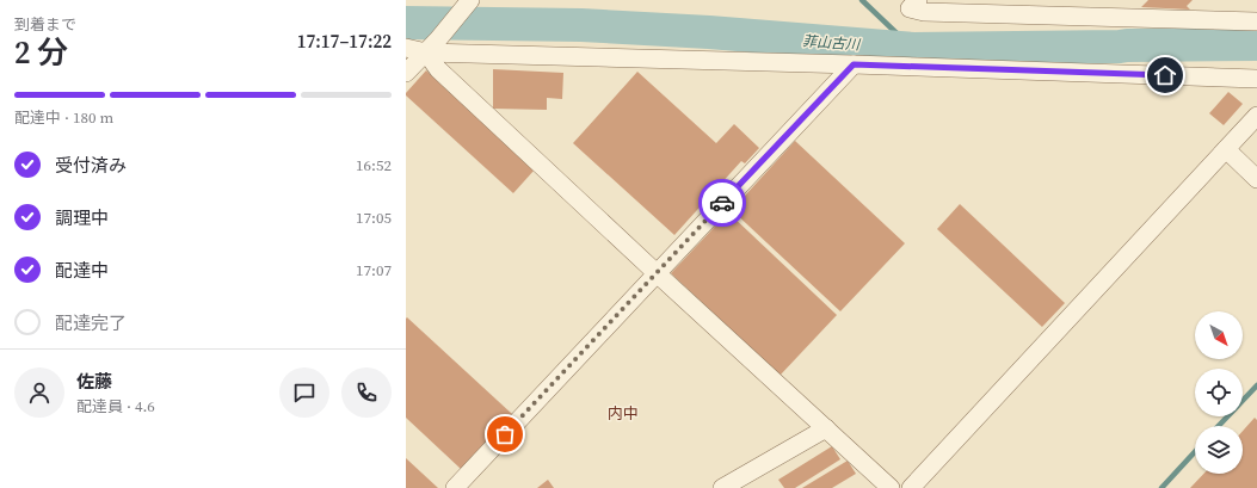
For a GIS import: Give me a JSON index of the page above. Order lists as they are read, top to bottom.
{
  "districts": ["内中"],
  "water": ["菲山古川"],
  "north": "bottom right",
  "page": {
    "heading": ["2 分", "到着まで", "17:17–17:22"],
    "panel": ["佐藤", "配達員 · 4.6"],
    "bar": "配達中 · 180 m",
    "list": [
      ["受付済み", "16:52"],
      ["調理中", "17:05"],
      ["配達中", "17:07"],
      "配達完了"
    ]
  }
}
